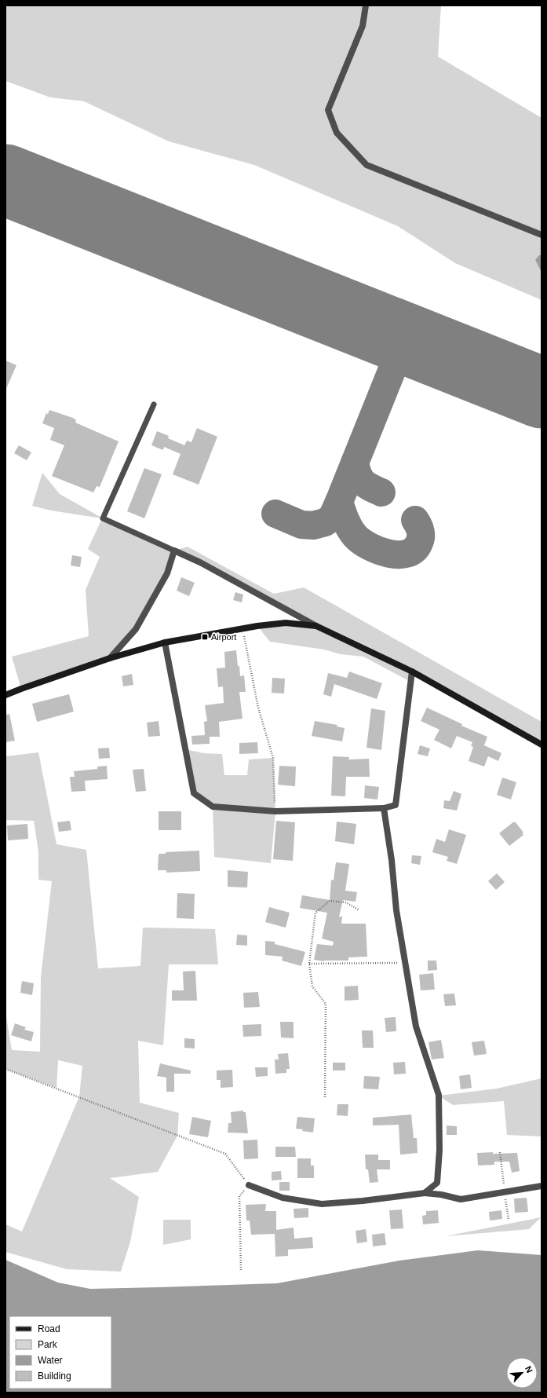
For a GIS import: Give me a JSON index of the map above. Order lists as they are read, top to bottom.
{
  "places": {
    "transit": ["Airport"]
  },
  "legend": [
    "Road",
    "Park",
    "Water",
    "Building"
  ],
  "north": "top right"
}
